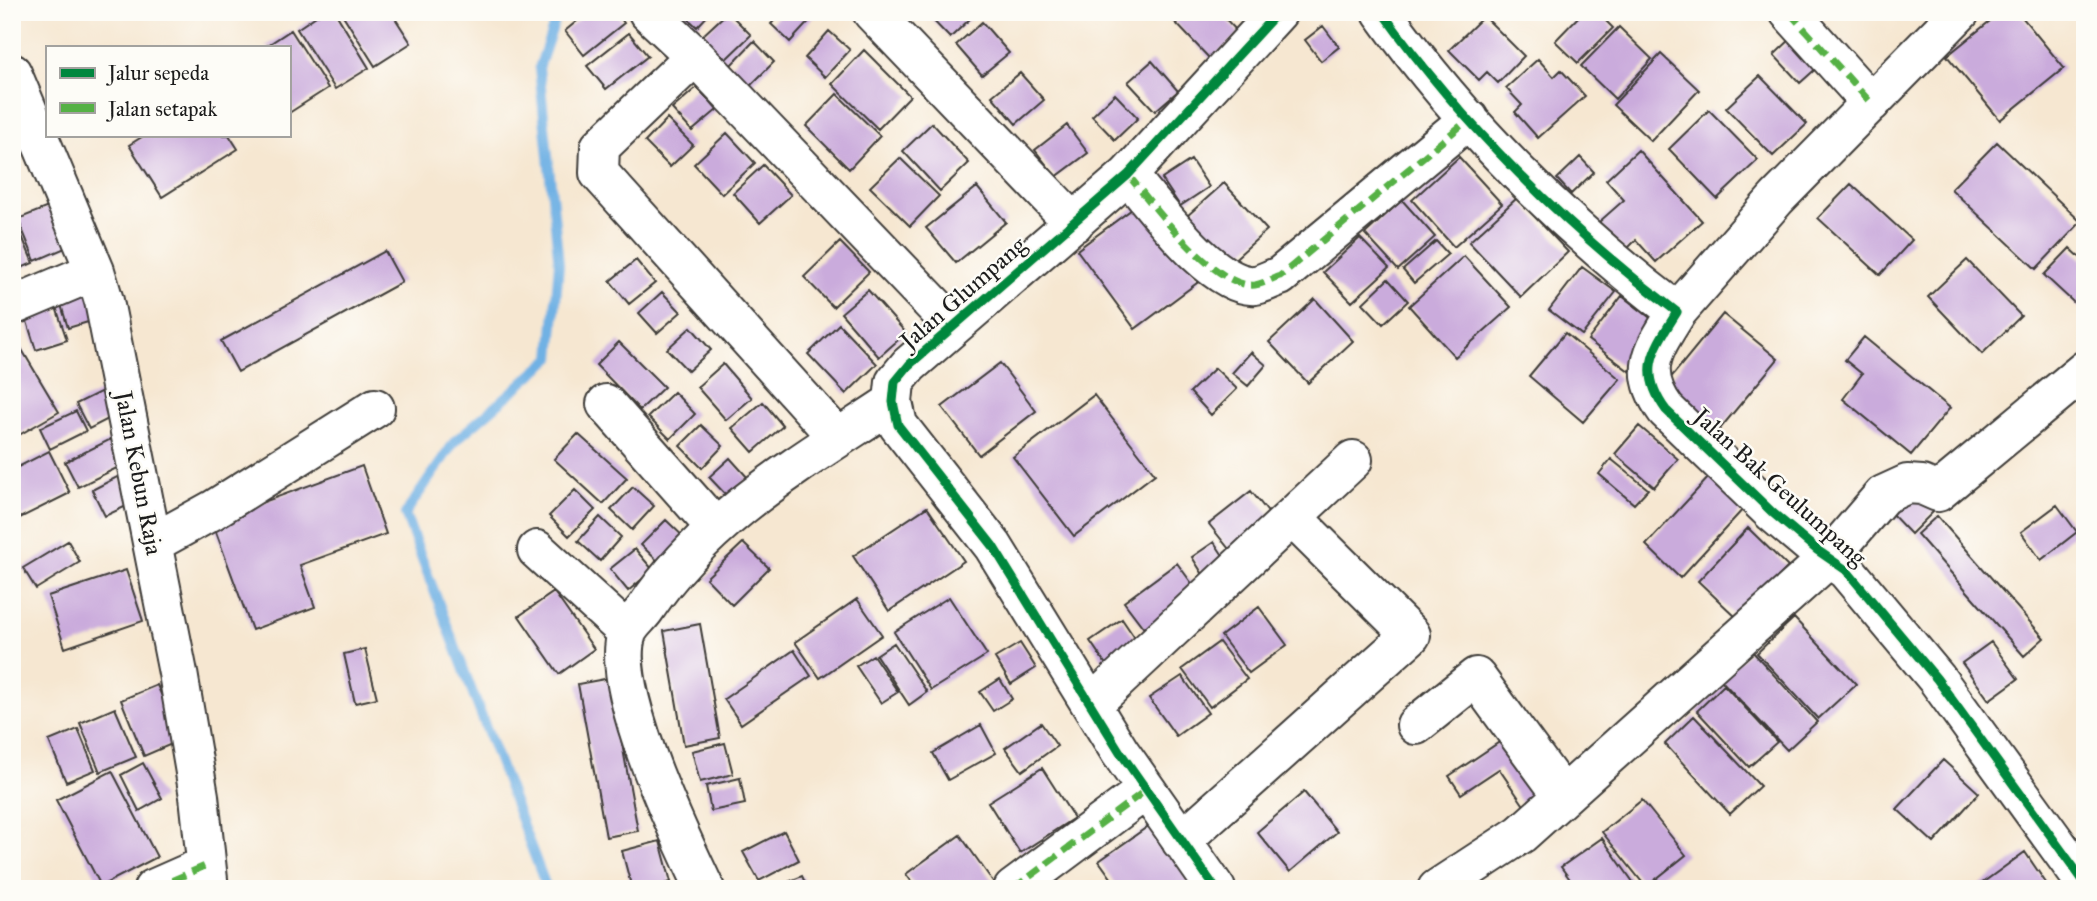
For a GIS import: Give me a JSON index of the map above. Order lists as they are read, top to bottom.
{
  "streets": {
    "street": ["Jalan Glumpang", "Jalan Kebun Raja", "Jalan Bak Geulumpang"]
  },
  "legend": ["Jalur sepeda", "Jalan setapak"]
}
